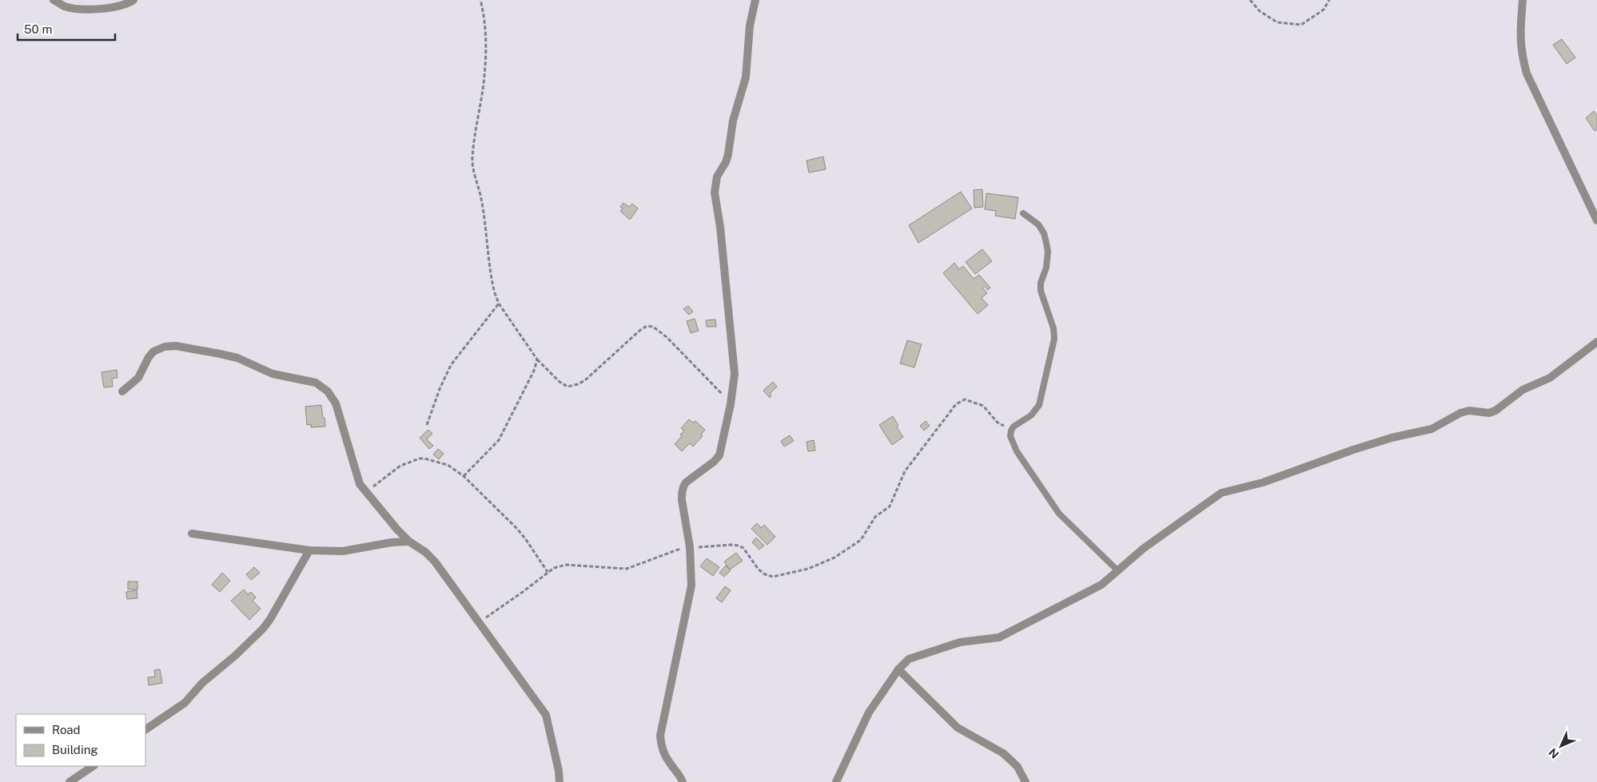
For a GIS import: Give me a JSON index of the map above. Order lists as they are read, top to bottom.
{
  "legend": ["Road", "Building"],
  "scale_bar": "50 m",
  "north": "bottom left"
}
